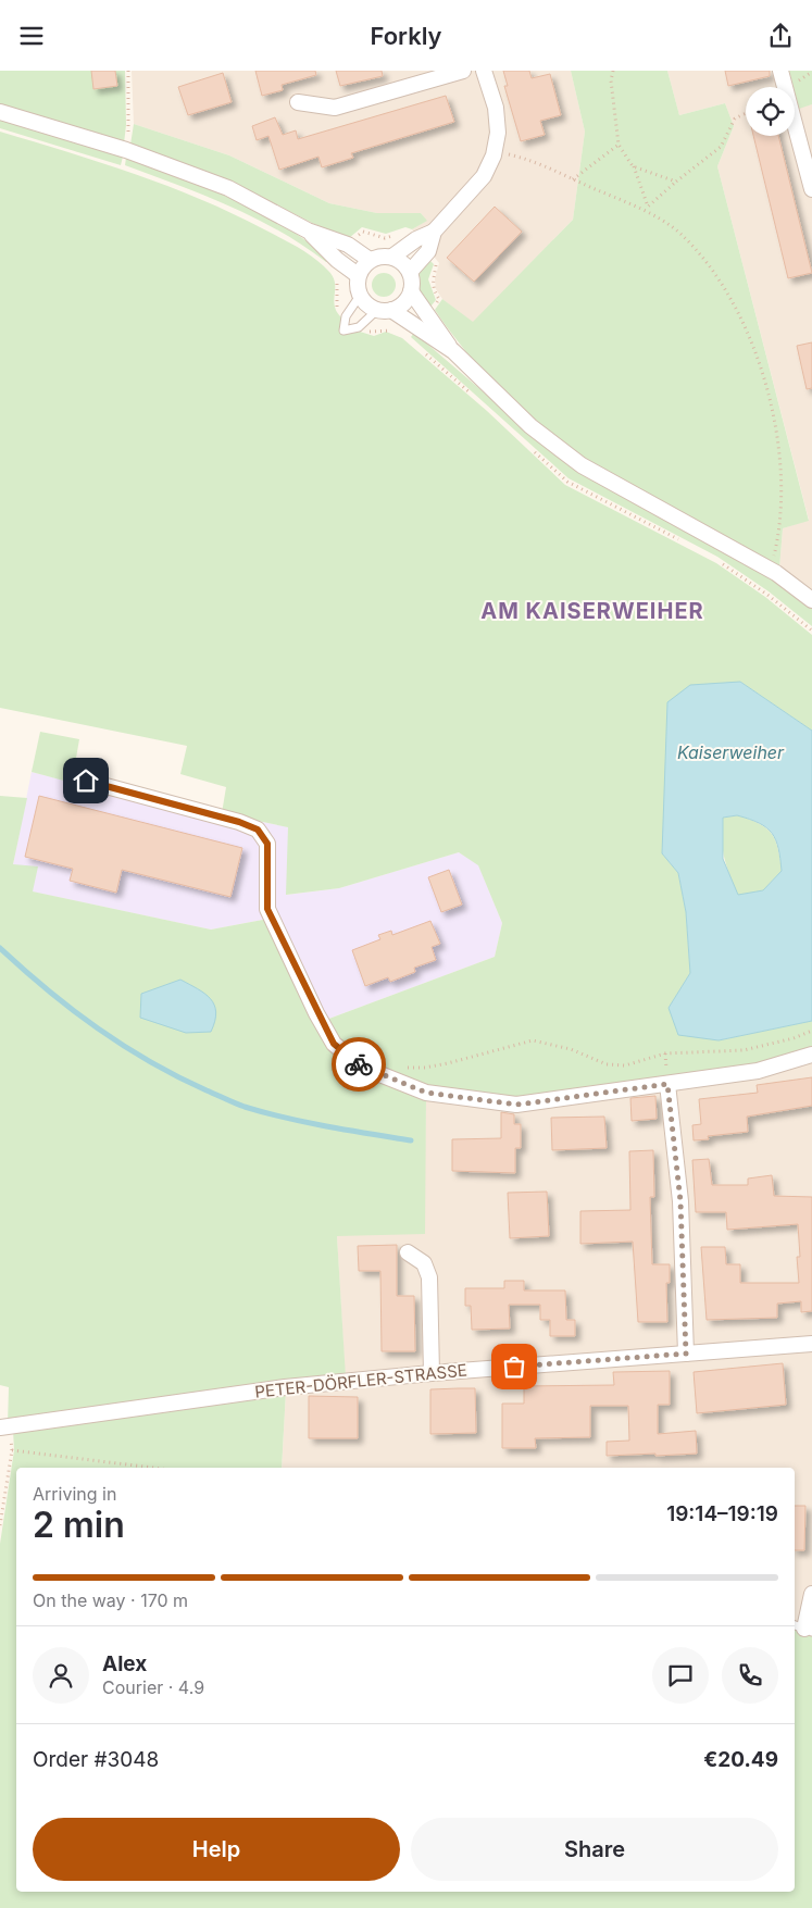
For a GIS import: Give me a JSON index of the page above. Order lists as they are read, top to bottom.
{
  "streets": {
    "street": ["PETER-DÖRFLER-STRASSE"]
  },
  "districts": ["AM KAISERWEIHER"],
  "water": ["Kaiserweiher"],
  "page": {
    "header": "Forkly",
    "heading": ["2 min", "Arriving in", "19:14–19:19"],
    "panel": [
      "Alex",
      "Courier · 4.9",
      "Order #3048",
      "€20.49"
    ],
    "bar": "On the way · 170 m",
    "buttons": ["Help", "Share"]
  }
}
